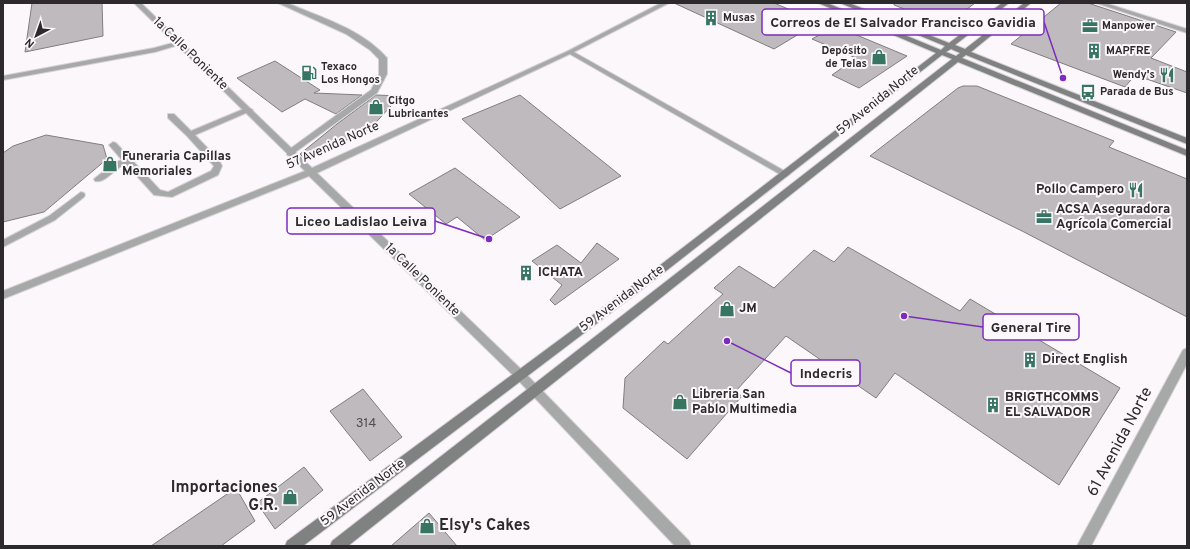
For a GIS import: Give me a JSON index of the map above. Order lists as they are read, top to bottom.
{
  "streets": {
    "main road": ["59 Avenida Norte"],
    "street": ["1a Calle Poniente", "57 Avenida Norte", "61 Avenida Norte"]
  },
  "crossings": [
    ["1a Calle Poniente", "59 Avenida Norte"],
    ["1a Calle Poniente", "57 Avenida Norte"]
  ],
  "places": {
    "building": [
      "Musas",
      "MAPFRE",
      "ICHATA",
      "Direct English",
      "BRIGTHCOMMS EL SALVADOR"
    ],
    "office": ["Manpower", "ACSA Aseguradora Agrícola Comercial"],
    "shop": [
      "Depósito de Telas",
      "Citgo Lubricantes",
      "Funeraria Capillas Memoriales",
      "JM",
      "Libreria San Pablo Multimedia",
      "Importaciones G.R.",
      "Elsy's Cakes"
    ],
    "fuel station": ["Texaco Los Hongos"],
    "restaurant": ["Wendy's", "Pollo Campero"],
    "other": [
      "Correos de El Salvador Francisco Gavidia",
      "Liceo Ladislao Leiva",
      "General Tire",
      "Indecris"
    ],
    "bus stop": ["Parada de Bus"]
  },
  "house_numbers": ["314"],
  "north": "bottom left"
}
